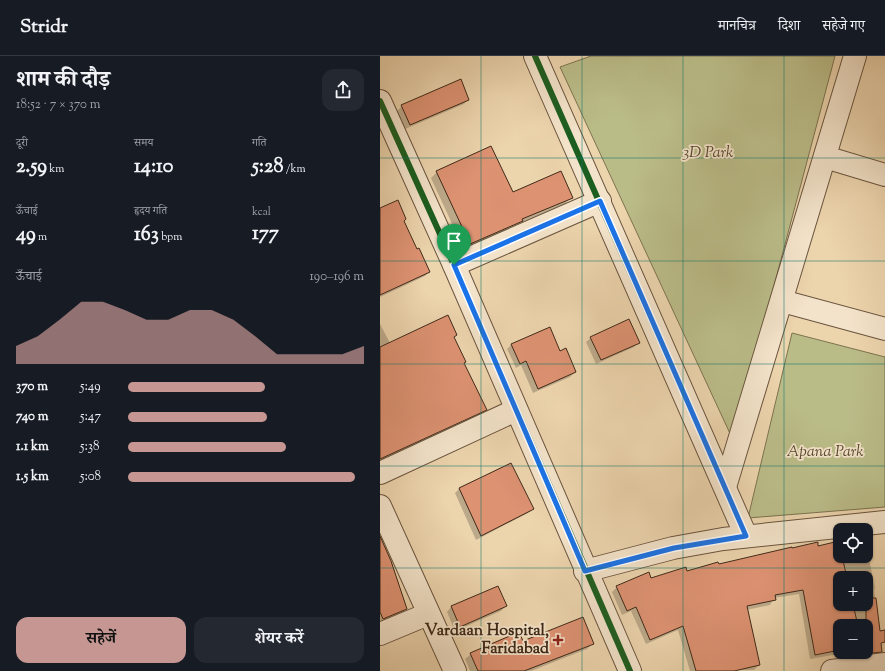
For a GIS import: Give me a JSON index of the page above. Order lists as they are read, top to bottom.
{
  "parks": ["3D Park", "Apana Park"],
  "places": {
    "health": ["Vardaan Hospital, Faridabad"]
  },
  "page": {
    "header": "Stridr",
    "nav": ["मानचित्र", "दिशा", "सहेजे गए"],
    "heading": ["शाम की दौड़", "18:52 · 7 × 370 m"],
    "stats": [
      ["दूरी", "2.59 km"],
      ["समय", "14:10"],
      ["गति", "5:28 /km"],
      ["ऊँचाई", "49 m"],
      ["हृदय गति", "163 bpm"],
      ["kcal", "177"]
    ],
    "chart": ["ऊँचाई", "190–196 m"],
    "list": [
      {
        "name": "370 m",
        "note": "5:49"
      },
      {
        "name": "740 m",
        "note": "5:47"
      },
      {
        "name": "1.1 km",
        "note": "5:38"
      },
      {
        "name": "1.5 km",
        "note": "5:08"
      }
    ],
    "map_buttons": ["+", "−"],
    "buttons": ["सहेजें", "शेयर करें"]
  }
}
